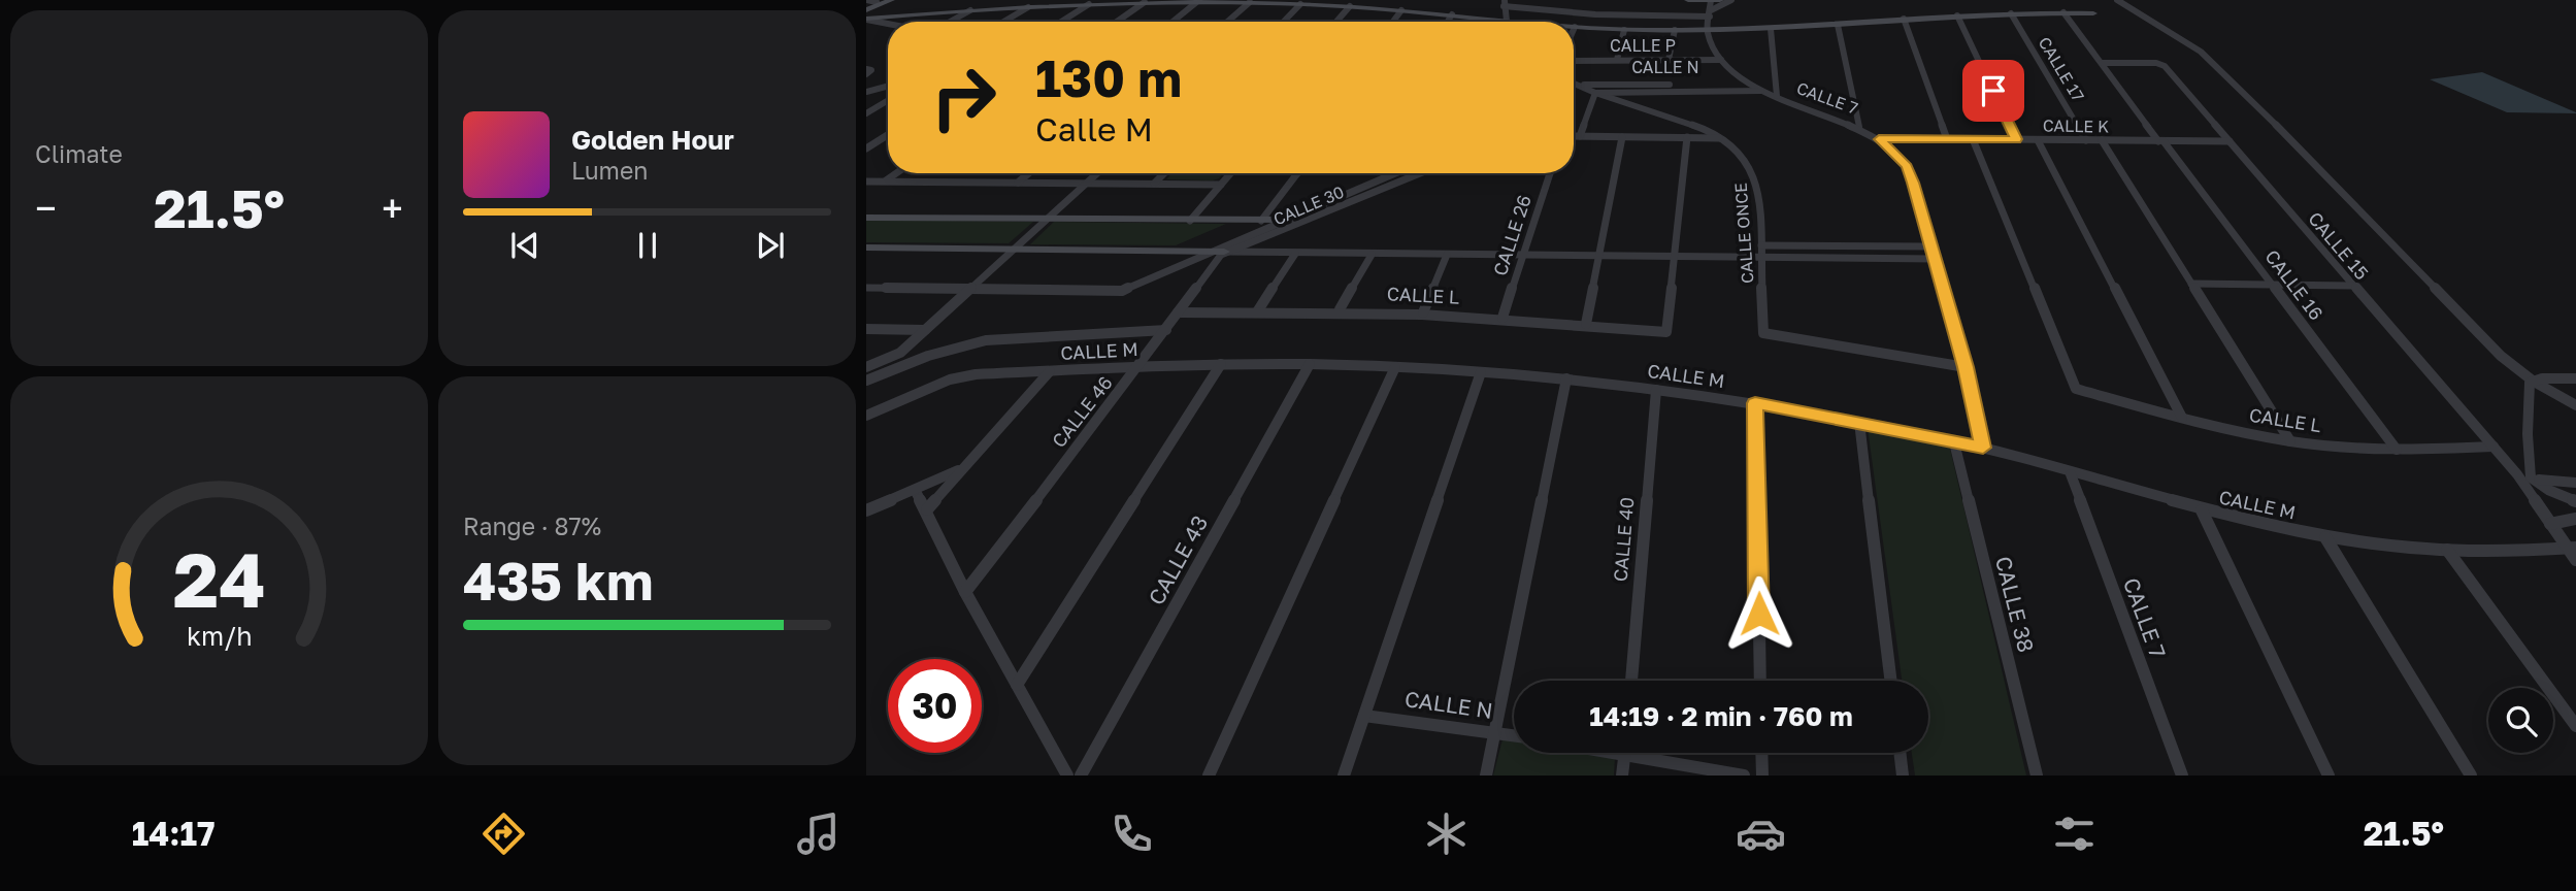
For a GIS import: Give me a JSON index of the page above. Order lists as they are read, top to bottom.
{
  "streets": {
    "street": [
      "CALLE P",
      "CALLE N",
      "CALLE 17",
      "CALLE 7",
      "CALLE K",
      "CALLE 30",
      "CALLE ONCE",
      "CALLE 26",
      "CALLE 15",
      "CALLE 16",
      "CALLE L",
      "CALLE M",
      "CALLE 46",
      "CALLE 40",
      "CALLE 43",
      "CALLE 38"
    ]
  },
  "crossings": [
    ["CALLE P", "CALLE 7"],
    ["CALLE N", "CALLE 7"],
    ["CALLE N", "CALLE ONCE"],
    ["CALLE 17", "CALLE K"],
    ["CALLE 7", "CALLE K"],
    ["CALLE 7", "CALLE ONCE"],
    ["CALLE 7", "CALLE M"],
    ["CALLE K", "CALLE 15"],
    ["CALLE K", "CALLE 16"],
    ["CALLE K", "CALLE L"],
    ["CALLE 26", "CALLE L"],
    ["CALLE 15", "CALLE 16"],
    ["CALLE 15", "CALLE L"],
    ["CALLE 15", "CALLE M"],
    ["CALLE 16", "CALLE L"],
    ["CALLE L", "CALLE 46"],
    ["CALLE M", "CALLE 46"],
    ["CALLE M", "CALLE 40"],
    ["CALLE M", "CALLE 43"],
    ["CALLE M", "CALLE 38"]
  ],
  "page": {
    "tile": [
      "Climate",
      ["Range · 87%", "435 km"]
    ],
    "turn": ["130 m", "Calle M"],
    "song": ["Golden Hour", "Lumen"],
    "heat": ["−", "21.5°", "+"],
    "limit": "30",
    "trip": "14:19 · 2 min · 760 m",
    "tabs": ["14:17", "21.5°"],
    "gauge": ["24", "km/h"]
  }
}
